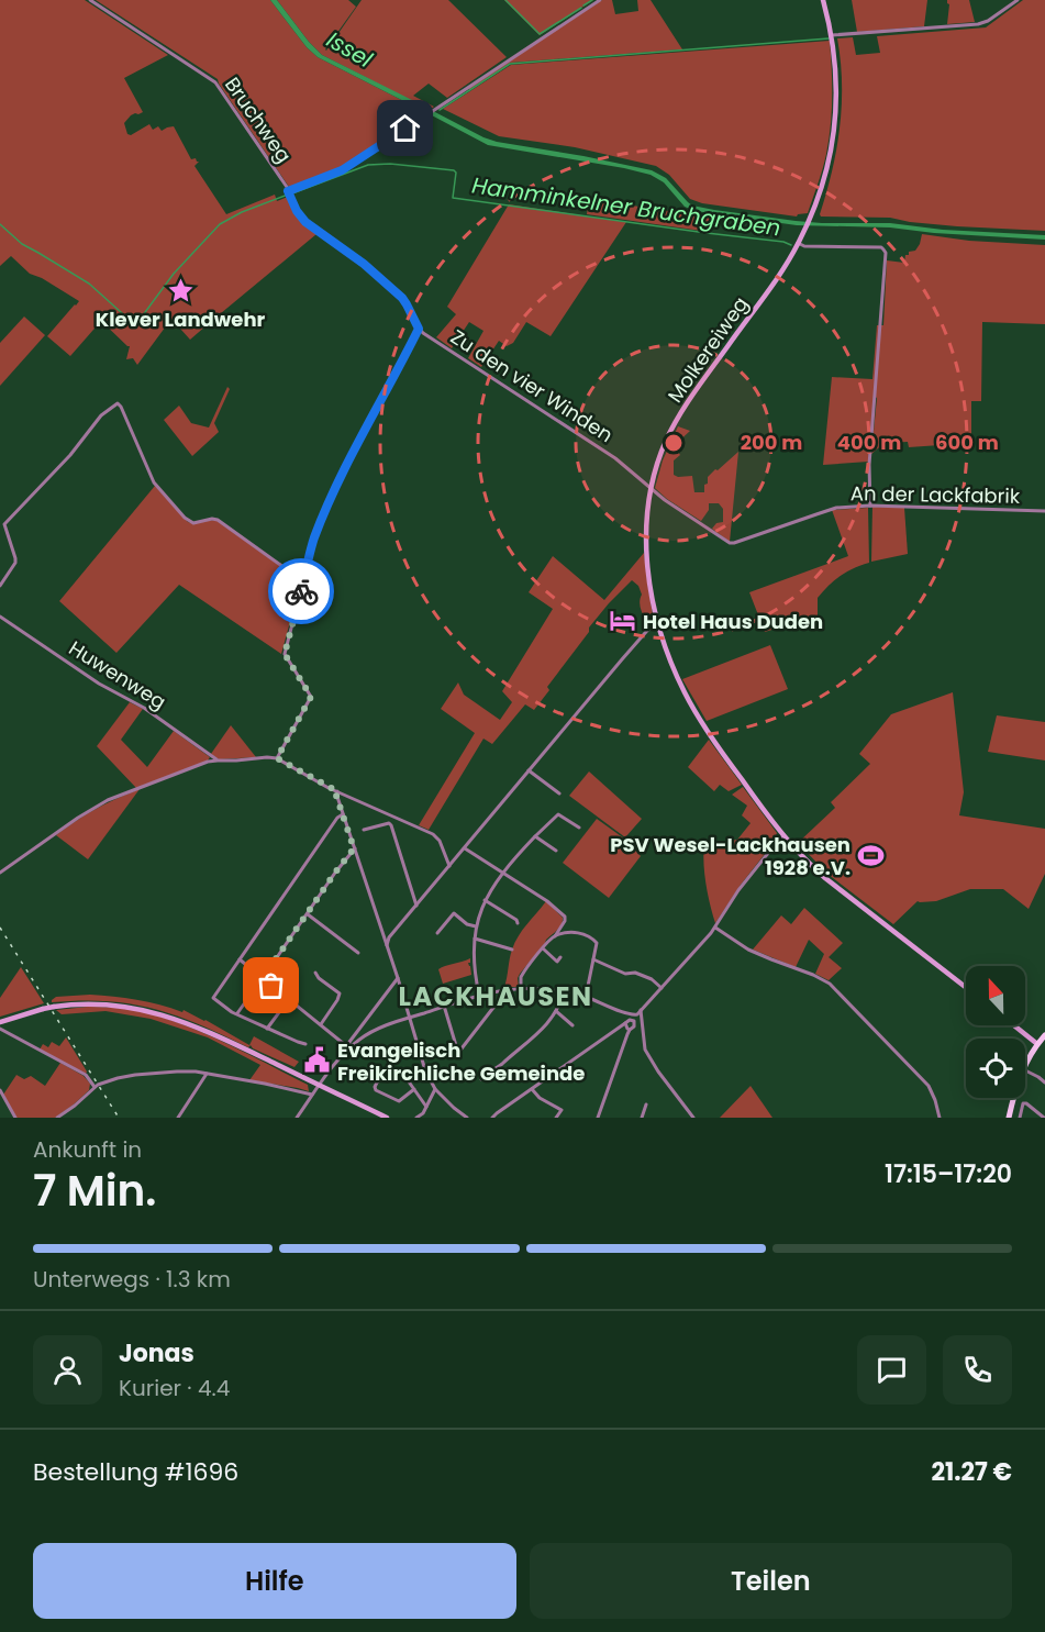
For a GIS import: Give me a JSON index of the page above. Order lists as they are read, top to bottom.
{
  "streets": {
    "main road": ["Molkereiweg"],
    "street": [
      "Bruchweg",
      "Zu den vier Winden",
      "An der Lackfabrik",
      "Huwenweg"
    ]
  },
  "crossings": [
    ["Bruchweg", "Zu den vier Winden"],
    ["Molkereiweg", "Zu den vier Winden"],
    ["Molkereiweg", "An der Lackfabrik"],
    ["Zu den vier Winden", "An der Lackfabrik"]
  ],
  "districts": ["LACKHAUSEN"],
  "water": ["Issel", "Hamminkelner Bruchgraben"],
  "places": {
    "place": ["Klever Landwehr"],
    "hotel": ["Hotel Haus Duden"],
    "sports": ["PSV Wesel-Lackhausen 1928 e.V."],
    "public building": ["Evangelisch Freikirchliche Gemeinde"]
  },
  "north": "top",
  "page": {
    "heading": ["7 Min.", "Ankunft in", "17:15–17:20"],
    "panel": [
      "Jonas",
      "Kurier · 4.4",
      "Bestellung #1696",
      "21.27 €"
    ],
    "bar": "Unterwegs · 1.3 km",
    "buttons": ["Hilfe", "Teilen"]
  },
  "rings": ["200 m", "400 m", "600 m"]
}
